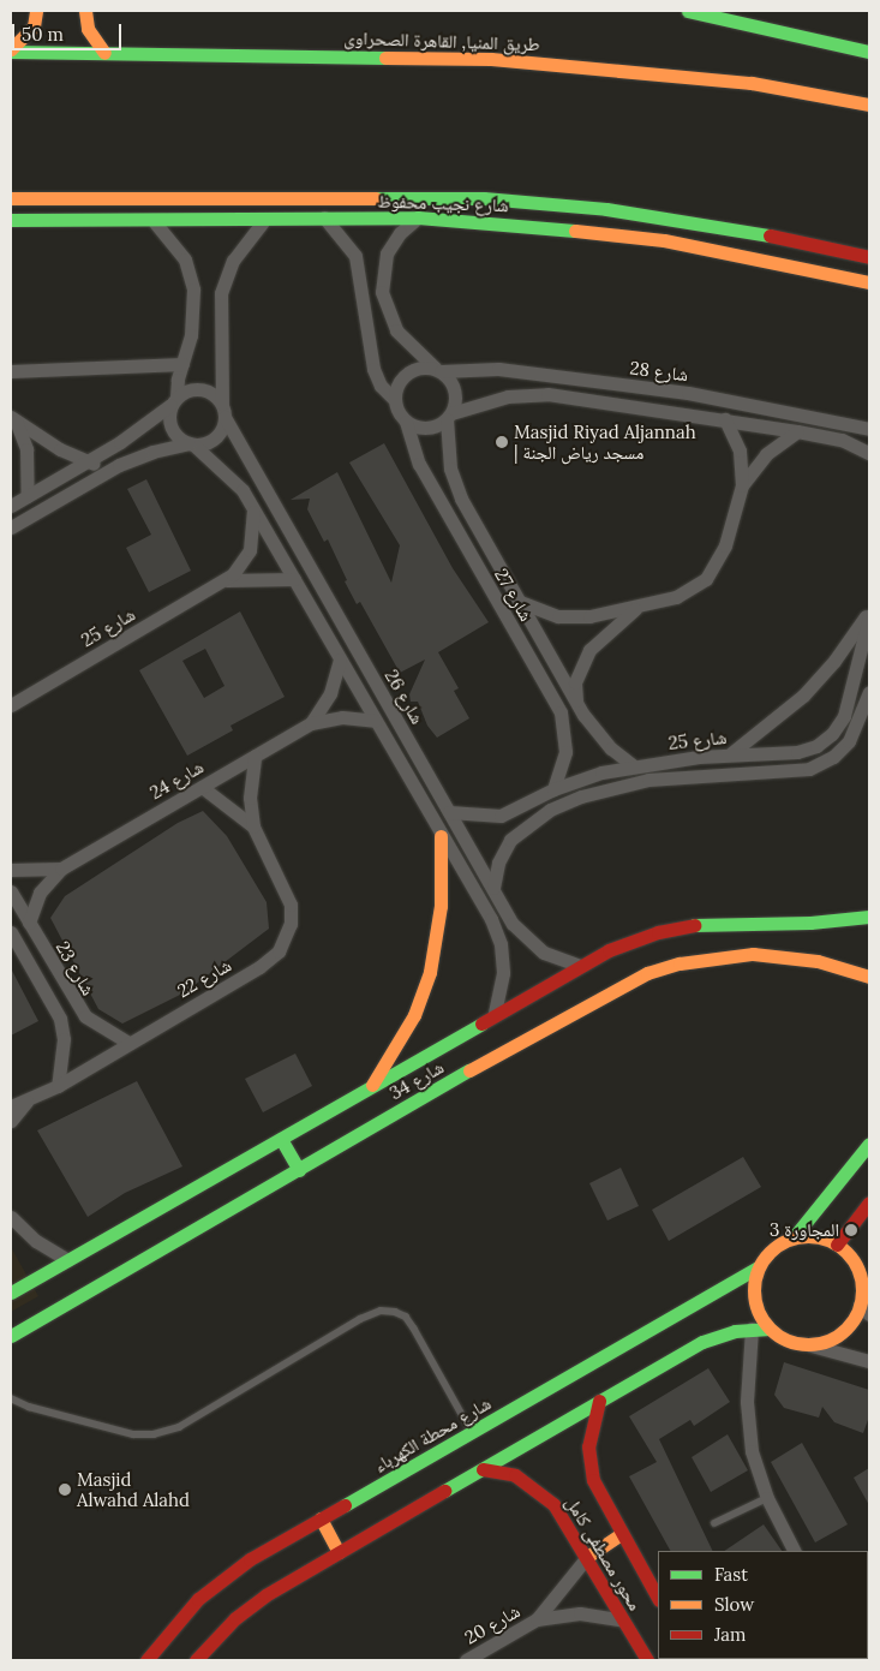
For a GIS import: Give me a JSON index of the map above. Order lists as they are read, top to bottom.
{
  "streets": {
    "main road": [
      "طريق المنيا, القاهرة الصحراوى",
      "شارع نجيب محفوظ",
      "شارع 34",
      "شارع محطة الكهرباء",
      "محور مصطفى كامل"
    ],
    "street": [
      "شارع 28",
      "شارع 27",
      "شارع 25",
      "شارع 26",
      "شارع 24",
      "شارع 23",
      "شارع 22",
      "شارع 20"
    ]
  },
  "crossings": [
    ["شارع نجيب محفوظ", "شارع 26"],
    ["شارع 28", "شارع 27"],
    ["شارع 27", "شارع 25"],
    ["شارع 25", "شارع 26"],
    ["شارع 26", "شارع 24"],
    ["شارع 26", "شارع 34"],
    ["شارع 24", "شارع 23"],
    ["شارع 24", "شارع 22"],
    ["شارع 23", "شارع 22"],
    ["محور مصطفى كامل", "شارع 20"]
  ],
  "places": ["Masjid Riyad Aljannah | مسجد رياض الجنة", "المجاورة 3", "Masjid Alwahd Alahd"],
  "legend": ["Fast", "Slow", "Jam"],
  "scale_bar": "50 m"
}
